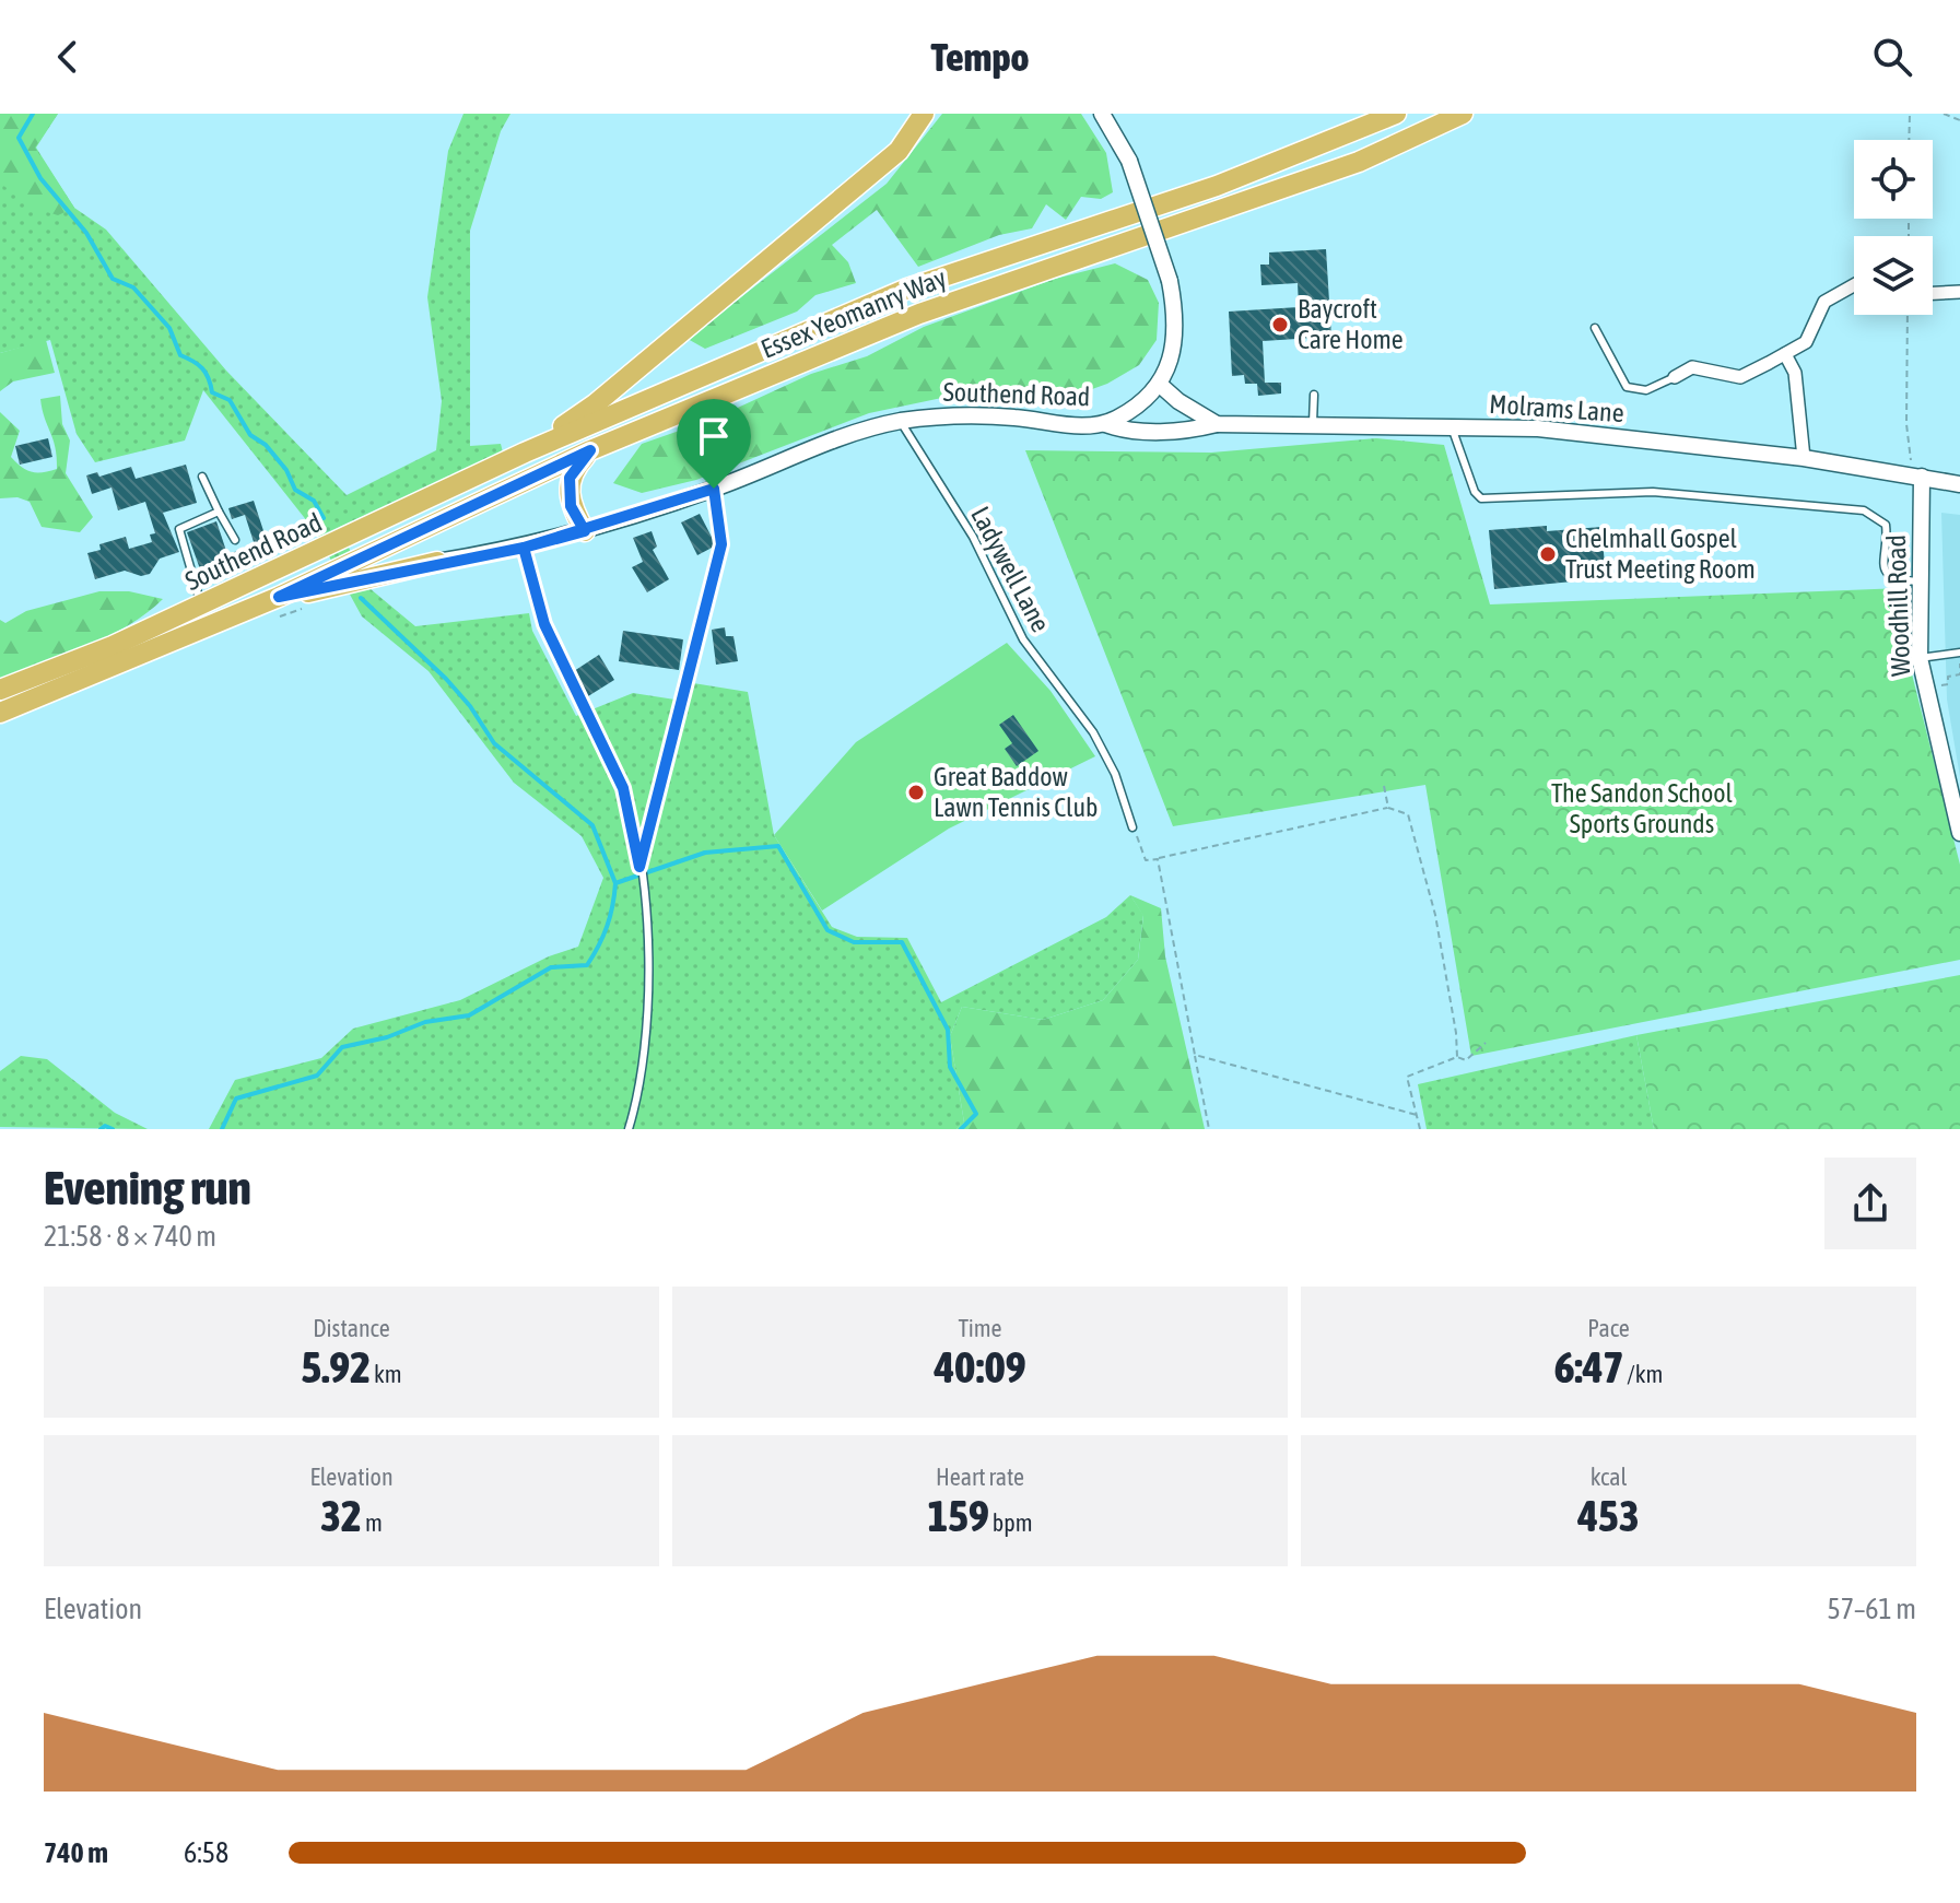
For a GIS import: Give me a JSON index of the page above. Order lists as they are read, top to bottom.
{
  "streets": {
    "main road": ["Essex Yeomanry Way", "Southend Road"],
    "street": ["Molrams Lane", "Woodhill Road"],
    "lane": ["Ladywell Lane"]
  },
  "crossings": [
    ["Essex Yeomanry Way", "Southend Road"],
    ["Southend Road", "Molrams Lane"],
    ["Southend Road", "Ladywell Lane"],
    ["Molrams Lane", "Woodhill Road"]
  ],
  "parks": ["The Sandon School Sports Grounds"],
  "places": ["Baycroft Care Home", "Chelmhall Gospel Trust Meeting Room", "Great Baddow Lawn Tennis Club"],
  "page": {
    "header": "Tempo",
    "heading": ["Evening run", "21:58 · 8 × 740 m"],
    "stats": [
      ["Distance", "5.92 km"],
      ["Time", "40:09"],
      ["Pace", "6:47 /km"],
      ["Elevation", "32 m"],
      ["Heart rate", "159 bpm"],
      ["kcal", "453"]
    ],
    "chart": ["Elevation", "57–61 m"],
    "list": [
      {
        "name": "740 m",
        "note": "6:58"
      }
    ]
  }
}
